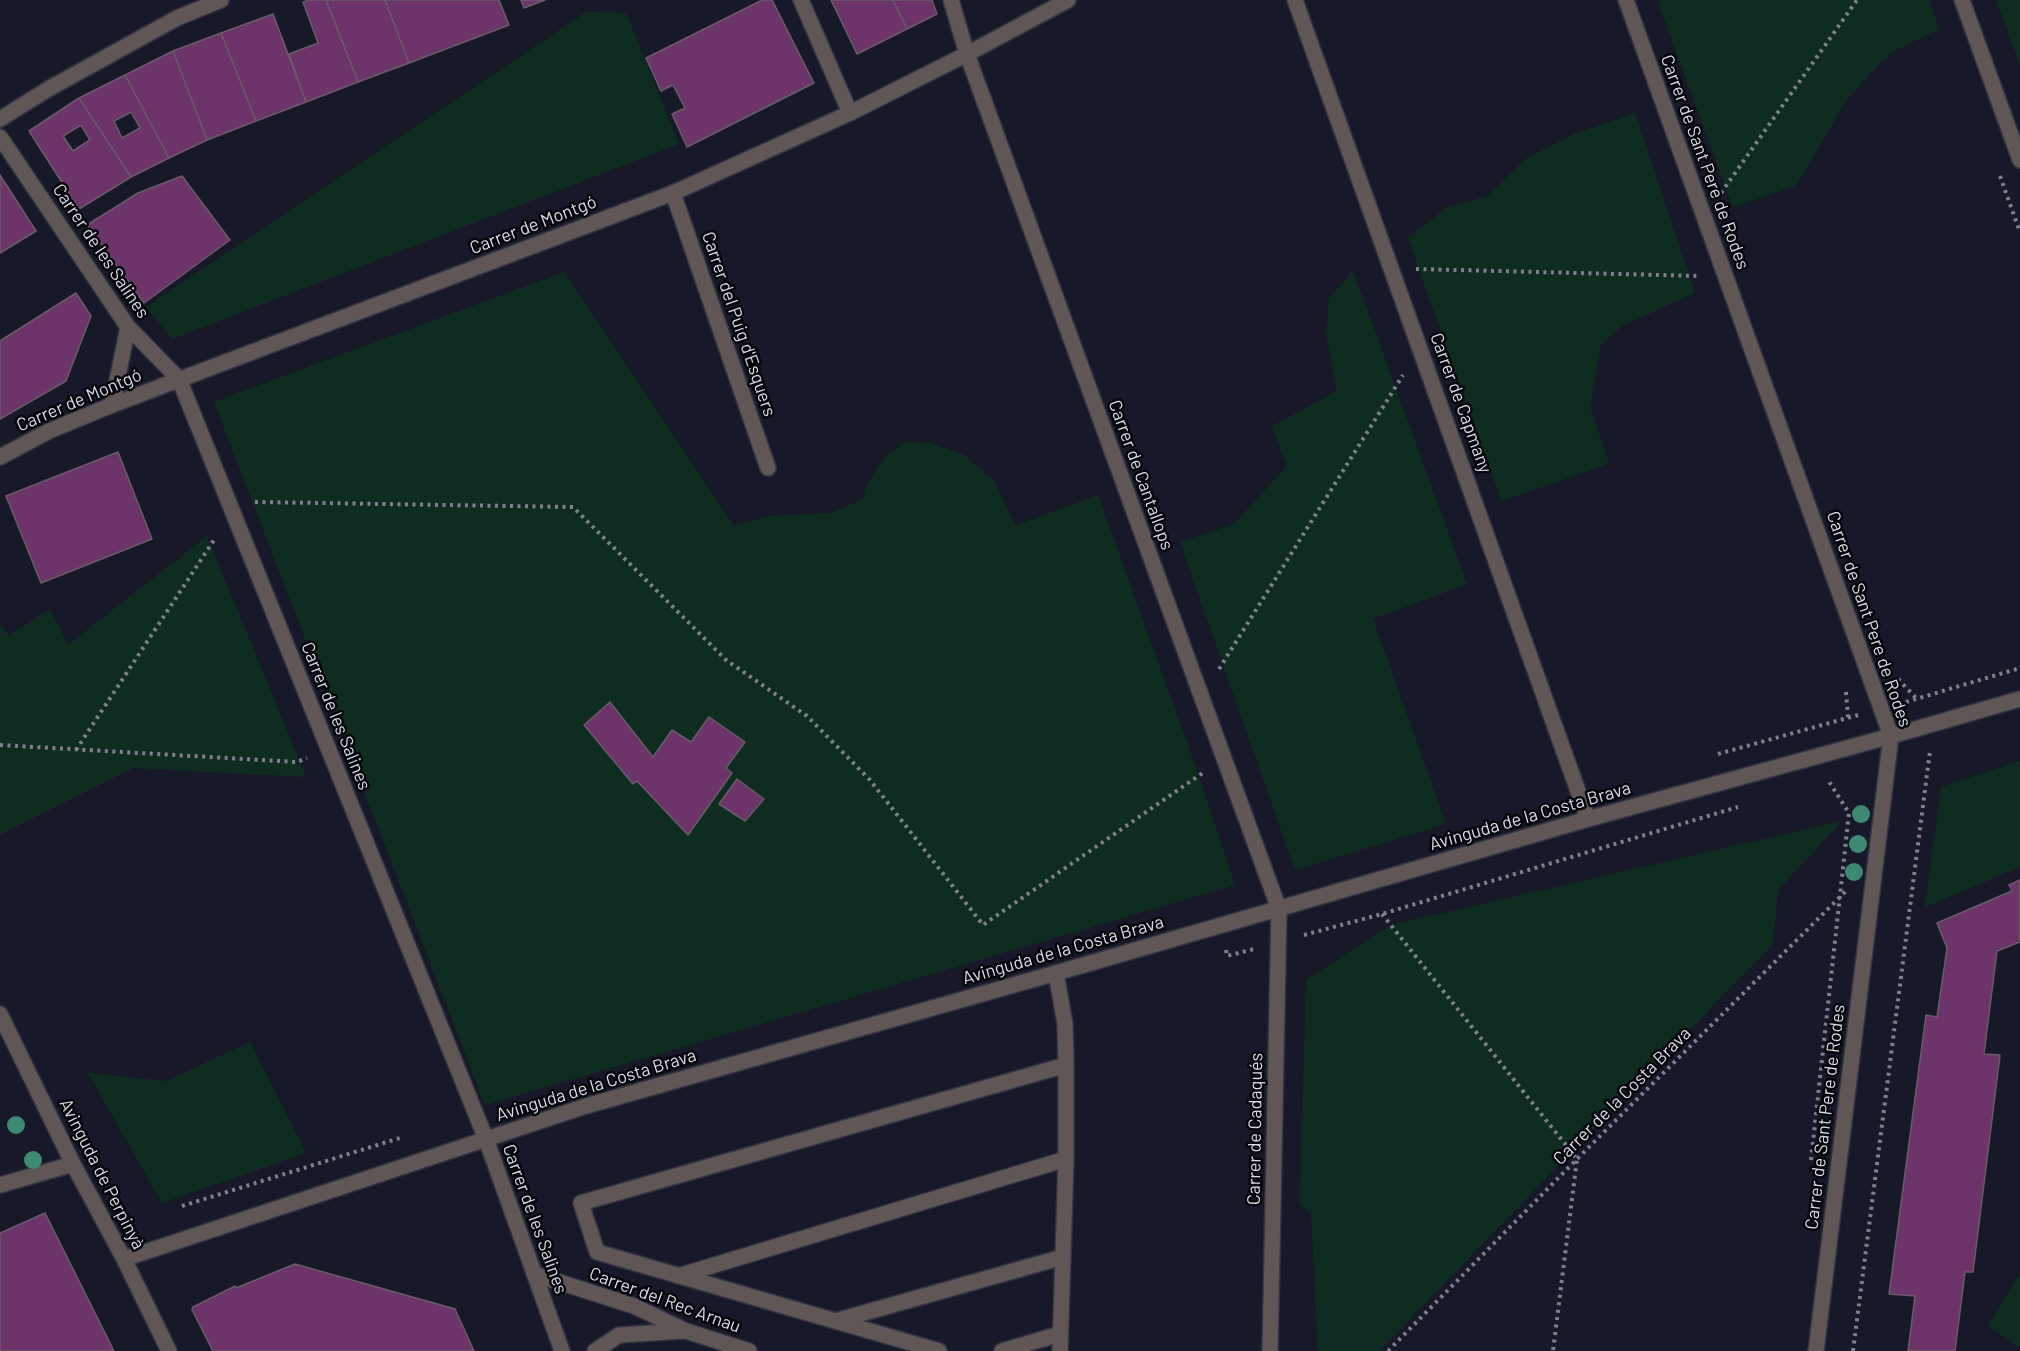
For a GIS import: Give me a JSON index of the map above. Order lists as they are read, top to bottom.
{
  "streets": {
    "street": [
      "Carrer de Sant Pere de Rodes",
      "Carrer de Montgó",
      "Carrer de les Salines",
      "Carrer del Puig d'Esquers",
      "Carrer de Capmany",
      "Carrer de Cantallops",
      "Avinguda de la Costa Brava",
      "Carrer de Cadaqués",
      "Avinguda de Perpinyà",
      "Carrer del Rec Arnau"
    ],
    "path": ["Carrer de la Costa Brava"]
  },
  "crossings": [
    ["Carrer de Sant Pere de Rodes", "Avinguda de la Costa Brava"],
    ["Carrer de Sant Pere de Rodes", "Carrer de la Costa Brava"],
    ["Carrer de Montgó", "Carrer de les Salines"],
    ["Carrer de Montgó", "Carrer del Puig d'Esquers"],
    ["Carrer de Montgó", "Carrer de Cantallops"],
    ["Carrer de les Salines", "Avinguda de la Costa Brava"],
    ["Carrer de les Salines", "Carrer del Rec Arnau"],
    ["Carrer de Capmany", "Avinguda de la Costa Brava"],
    ["Carrer de Cantallops", "Avinguda de la Costa Brava"],
    ["Carrer de Cantallops", "Carrer de Cadaqués"],
    ["Avinguda de la Costa Brava", "Carrer de Cadaqués"],
    ["Avinguda de la Costa Brava", "Avinguda de Perpinyà"]
  ]
}
